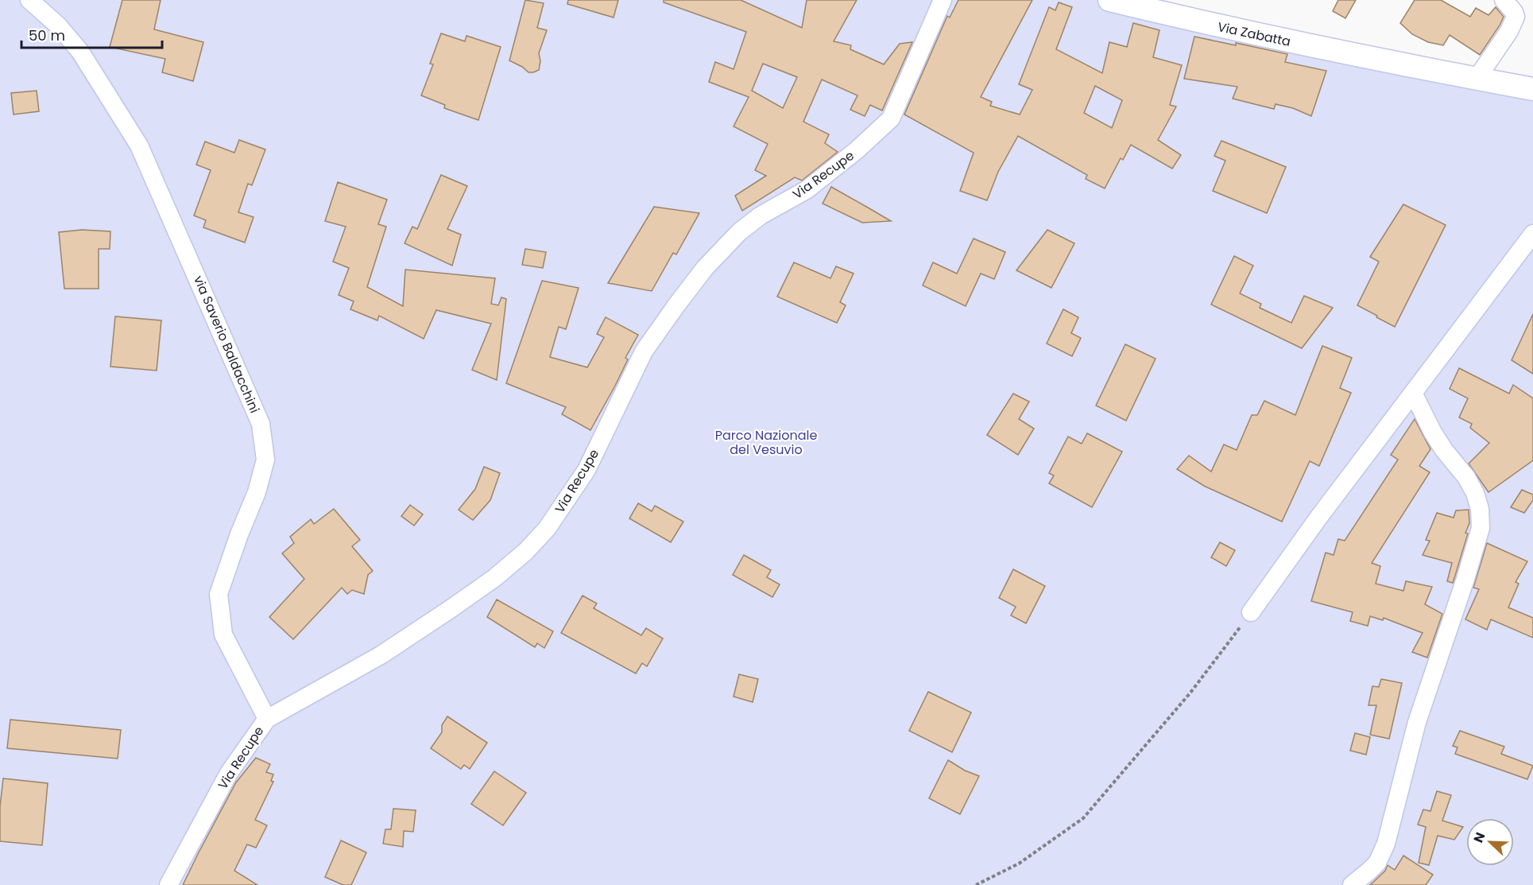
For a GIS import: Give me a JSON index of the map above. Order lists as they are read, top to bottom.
{
  "streets": {
    "street": ["Via Zabatta", "Via Recupe", "via Saverio Baldacchini"]
  },
  "crossings": [
    ["Via Recupe", "via Saverio Baldacchini"]
  ],
  "parks": ["Parco Nazionale del Vesuvio"],
  "scale_bar": "50 m",
  "north": "top left"
}
